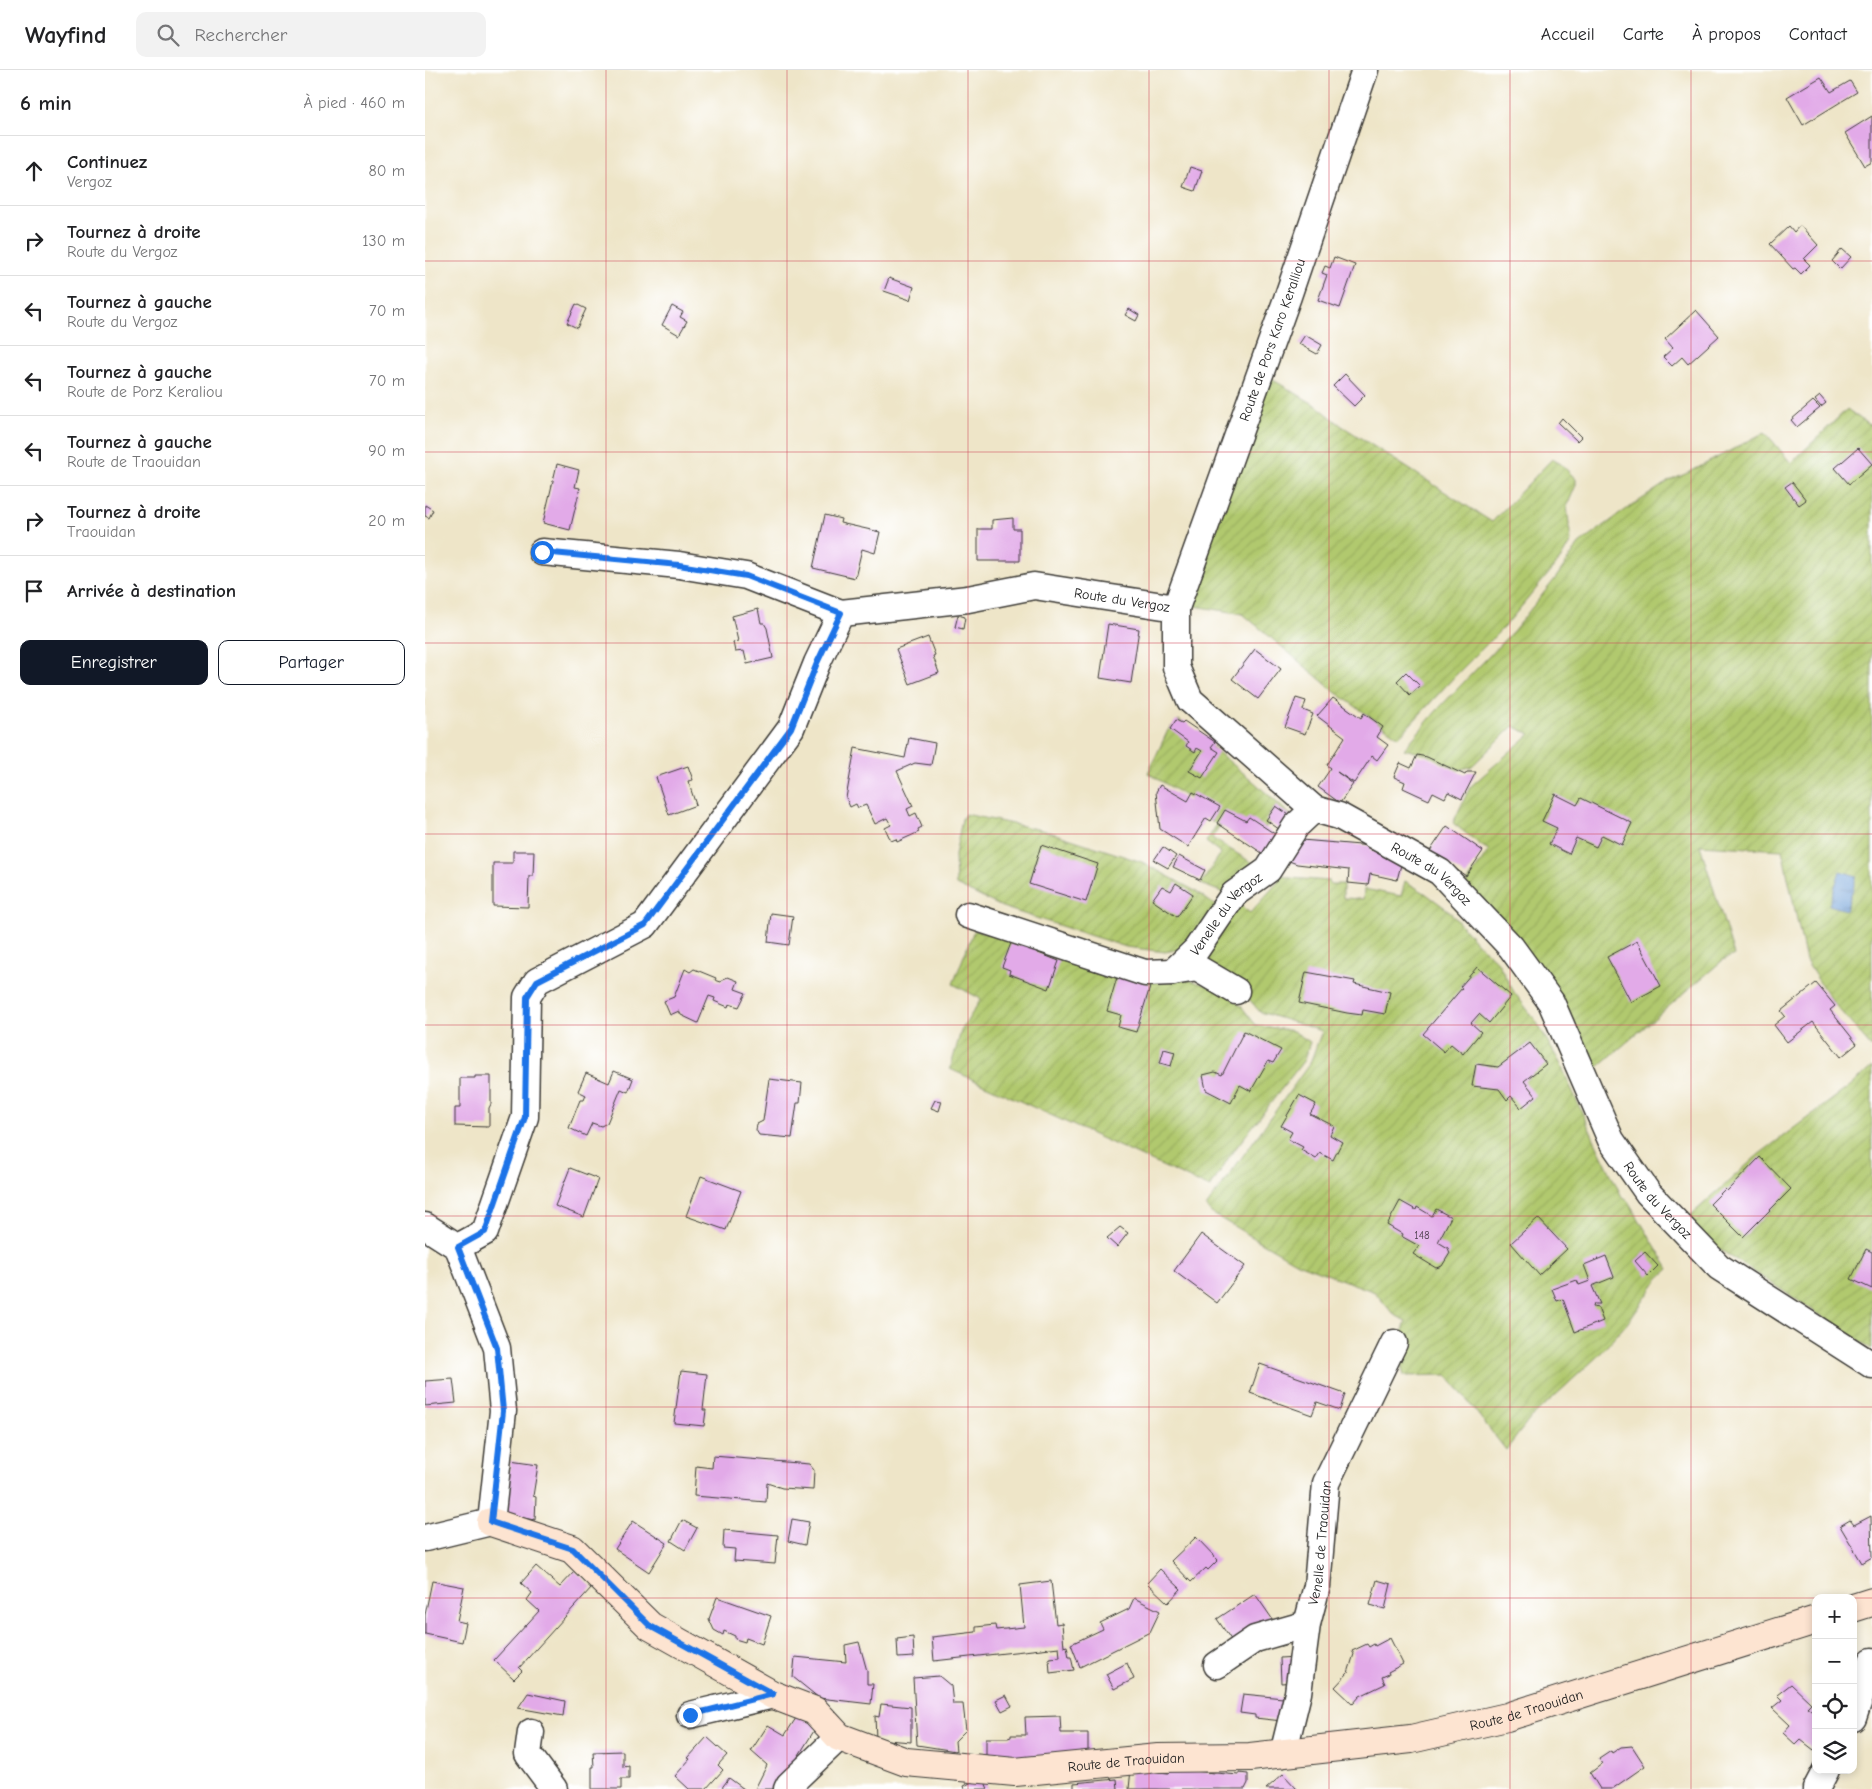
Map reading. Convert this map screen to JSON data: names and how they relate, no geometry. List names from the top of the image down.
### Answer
{
  "streets": {
    "street": [
      "Route de Pors Karo Keralliou",
      "Route du Vergoz",
      "Venelle du Vergoz",
      "Venelle de Traouidan",
      "Route de Traouidan"
    ]
  },
  "crossings": [
    ["Route de Pors Karo Keralliou", "Route du Vergoz"],
    ["Route du Vergoz", "Venelle du Vergoz"],
    ["Venelle de Traouidan", "Route de Traouidan"]
  ],
  "house_numbers": ["148"],
  "page": {
    "header": "Wayfind",
    "search": "Rechercher",
    "nav": [
      "Accueil",
      "Carte",
      "À propos",
      "Contact"
    ],
    "heading": ["6 min", "À pied · 460 m"],
    "list": [
      ["Continuez", "Vergoz", "80 m"],
      ["Tournez à droite", "Route du Vergoz", "130 m"],
      ["Tournez à gauche", "Route du Vergoz", "70 m"],
      ["Tournez à gauche", "Route de Porz Keraliou", "70 m"],
      ["Tournez à gauche", "Route de Traouidan", "90 m"],
      ["Tournez à droite", "Traouidan", "20 m"],
      "Arrivée à destination"
    ],
    "buttons": ["Enregistrer", "Partager"],
    "map_buttons": ["+", "−"]
  }
}
